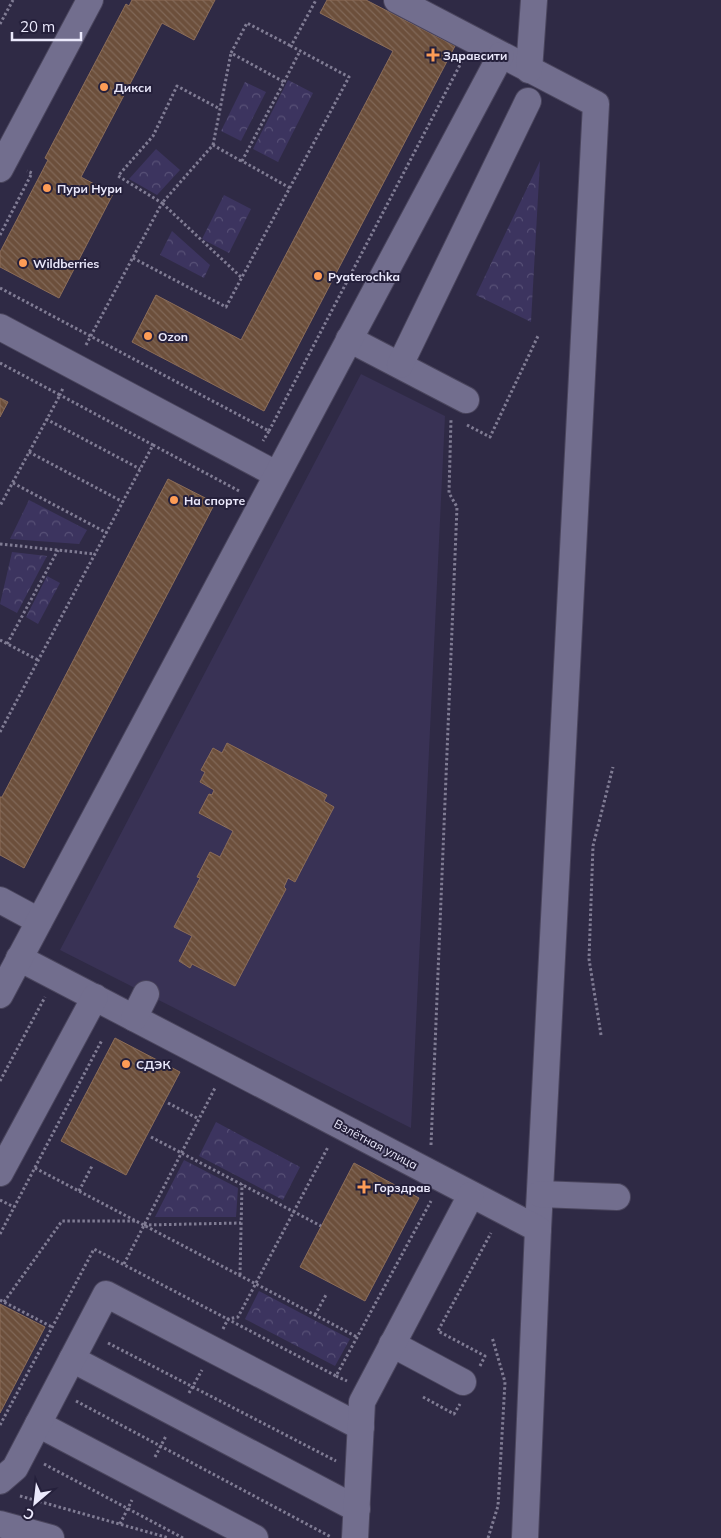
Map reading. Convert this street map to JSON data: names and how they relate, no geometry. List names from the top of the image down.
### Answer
{
  "streets": {
    "street": ["Взлётная улица"]
  },
  "places": {
    "health": ["Здравсити", "Горздрав"],
    "other": [
      "Дикси",
      "Пури Нури",
      "Wildberries",
      "Pyaterochka",
      "Ozon",
      "На спорте",
      "СДЭК"
    ]
  },
  "scale_bar": "20 m",
  "north": "bottom left"
}
